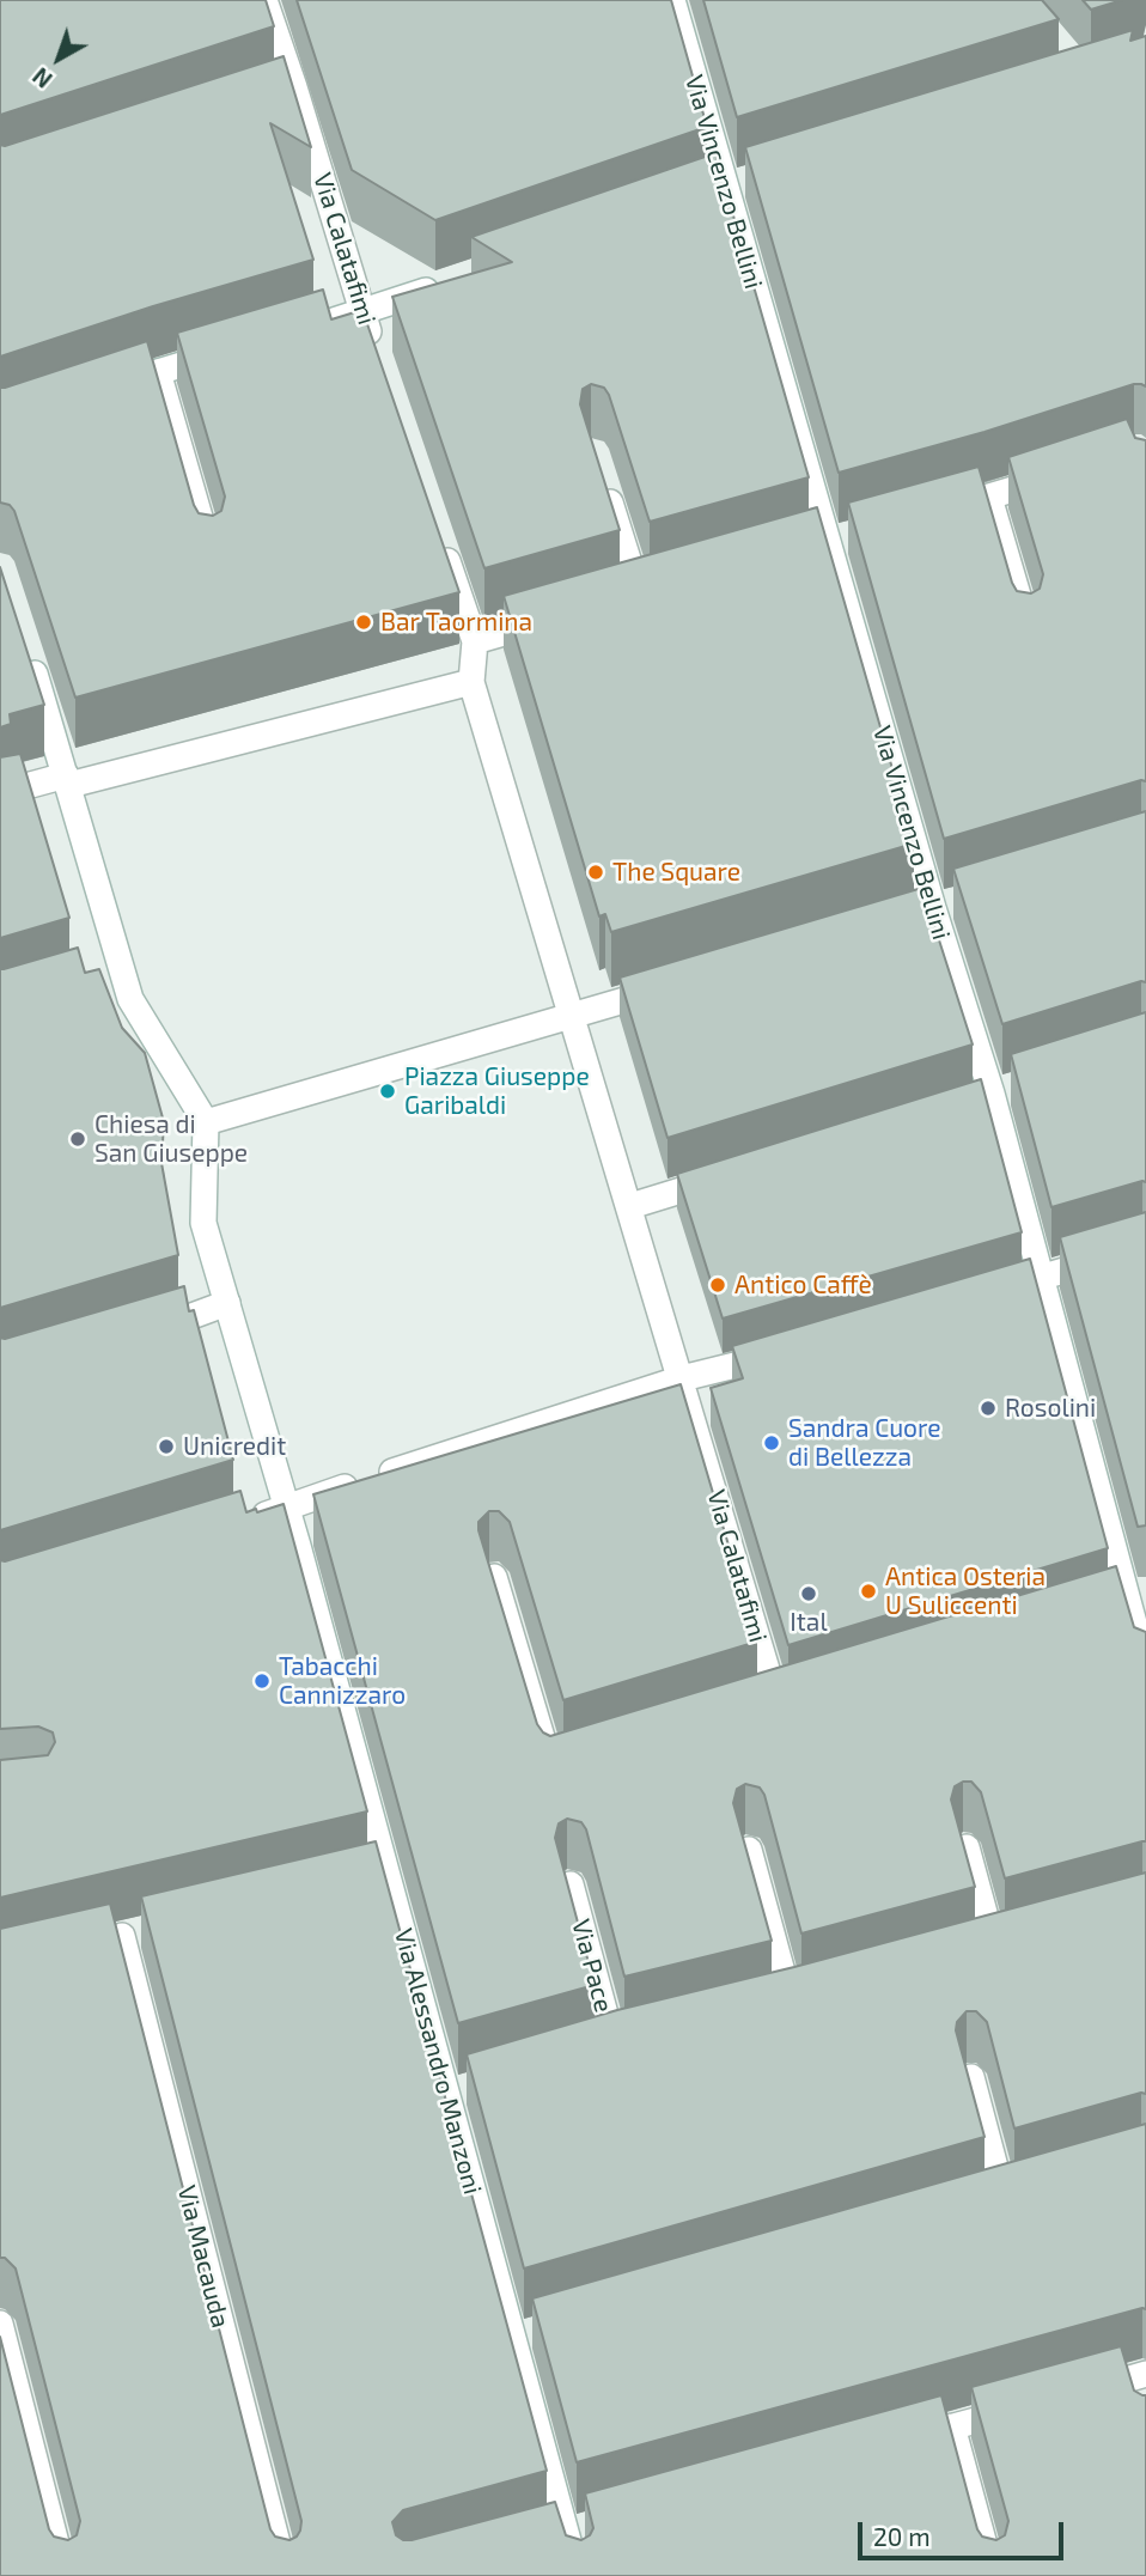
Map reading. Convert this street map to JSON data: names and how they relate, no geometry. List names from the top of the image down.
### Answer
{
  "streets": {
    "street": [
      "Via Vincenzo Bellini",
      "Via Calatafimi",
      "Via Pace",
      "Via Alessandro Manzoni",
      "Via Macauda"
    ]
  },
  "places": [
    "Bar Taormina",
    "The Square",
    "Piazza Giuseppe Garibaldi",
    "Chiesa di San Giuseppe",
    "Antico Caffè",
    "Rosolini",
    "Sandra Cuore di Bellezza",
    "Unicredit",
    "Antica Osteria U Suliccenti",
    "Ital",
    "Tabacchi Cannizzaro"
  ],
  "scale_bar": "20 m",
  "north": "bottom left"
}
